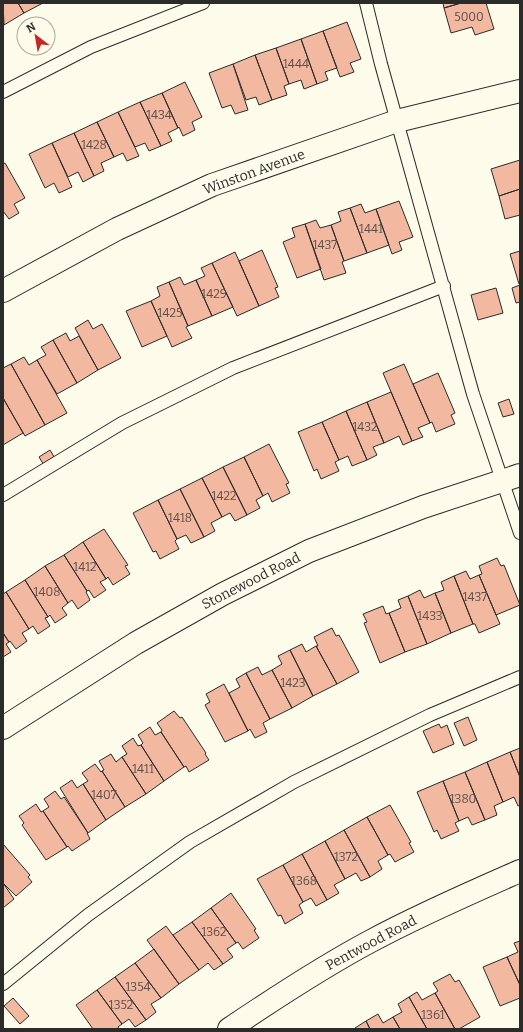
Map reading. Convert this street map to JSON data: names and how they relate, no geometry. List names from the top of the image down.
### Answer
{
  "streets": {
    "street": ["Winston Avenue", "Stonewood Road", "Pentwood Road"]
  },
  "house_numbers": [
    "5000",
    "1444",
    "1434",
    "1428",
    "1441",
    "1437",
    "1429",
    "1425",
    "1432",
    "1422",
    "1418",
    "1412",
    "1408",
    "1437",
    "1433",
    "1423",
    "1411",
    "1407",
    "1380",
    "1372",
    "1368",
    "1362",
    "1354",
    "1352",
    "1361"
  ],
  "north": "top left"
}
